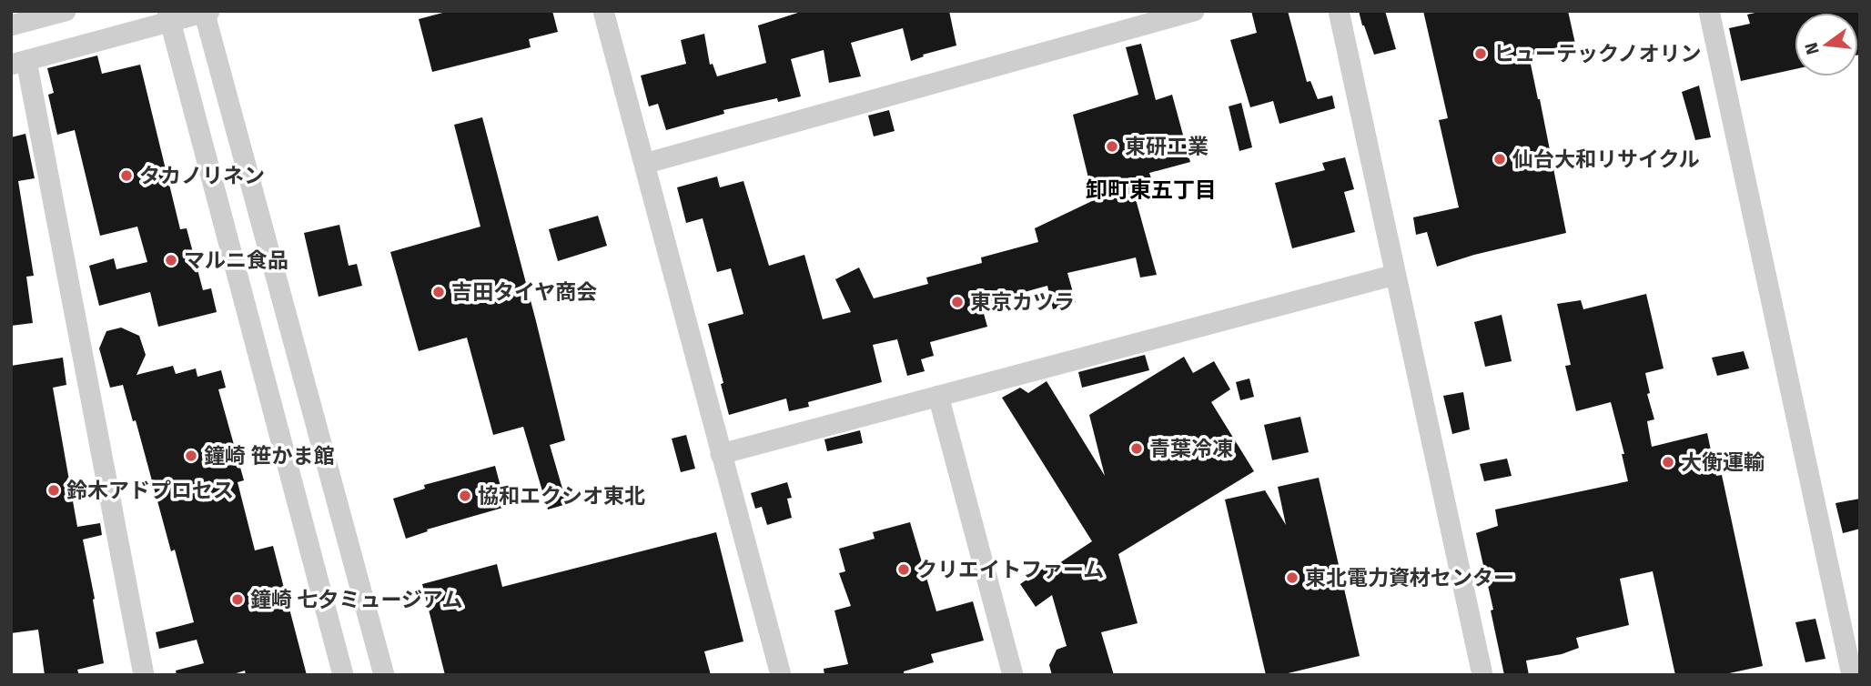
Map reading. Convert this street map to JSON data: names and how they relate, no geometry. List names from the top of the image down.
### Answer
{
  "districts": ["卸町東五丁目"],
  "places": [
    "ヒューテックノオリン",
    "東研工業",
    "仙台大和リサイクル",
    "タカノリネン",
    "マルニ食品",
    "吉田タイヤ商会",
    "東京カツラ",
    "青葉冷凍",
    "鐘崎 笹かま館",
    "大衡運輸",
    "鈴木アドプロセス",
    "協和エクシオ東北",
    "クリエイトファーム",
    "東北電力資材センター",
    "鐘崎 七夕ミュージアム"
  ],
  "north": "left"
}
